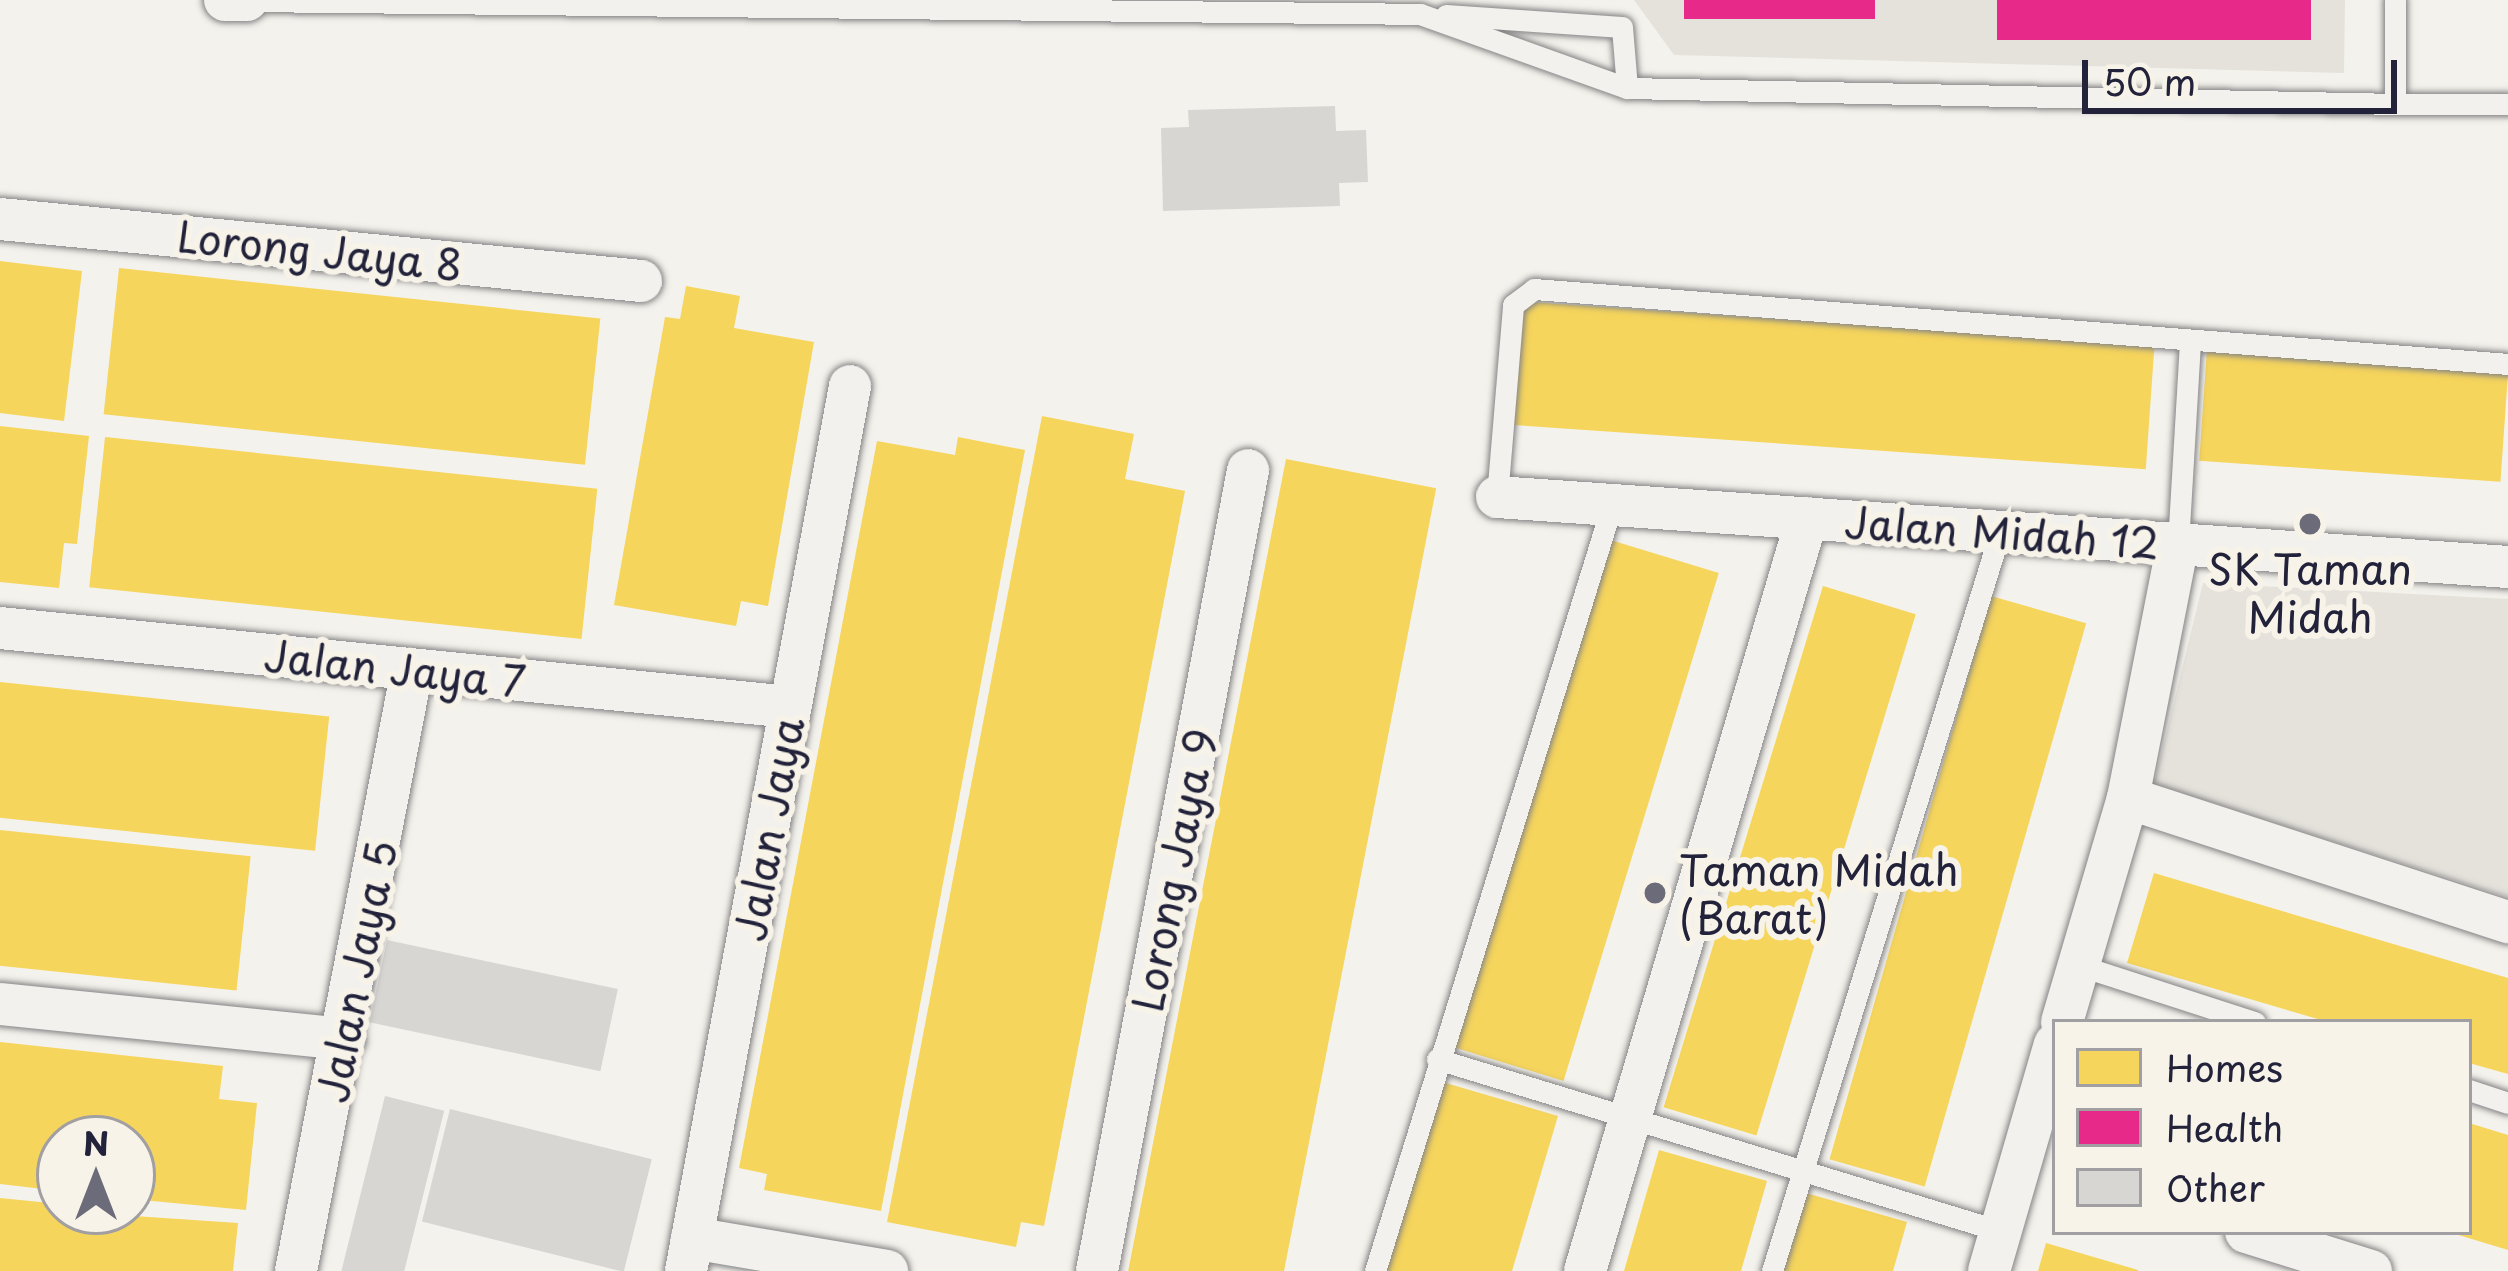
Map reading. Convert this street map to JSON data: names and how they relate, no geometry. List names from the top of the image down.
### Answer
{
  "streets": {
    "street": [
      "Lorong Jaya 8",
      "Jalan Midah 12",
      "Jalan Jaya 7",
      "Jalan Jaya",
      "Lorong Jaya 9",
      "Jalan Jaya 5"
    ]
  },
  "crossings": [
    ["Jalan Jaya 7", "Jalan Jaya"],
    ["Jalan Jaya 7", "Jalan Jaya 5"]
  ],
  "places": ["SK Taman Midah", "Taman Midah (Barat)"],
  "legend": ["Homes", "Health", "Other"],
  "scale_bar": "50 m",
  "north": "top"
}
